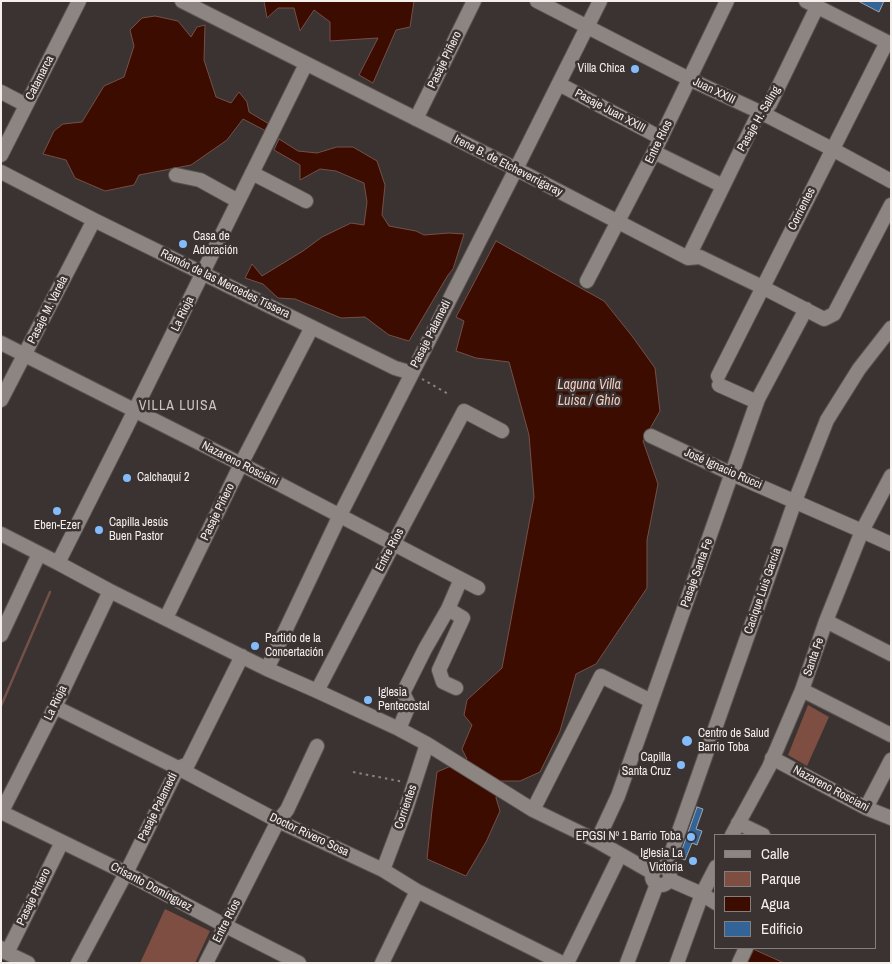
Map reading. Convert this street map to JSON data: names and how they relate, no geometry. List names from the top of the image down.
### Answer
{
  "streets": {
    "street": [
      "Pasaje Piñero",
      "Catamarca",
      "Juan XXIII",
      "Pasaje Juan XXIII",
      "Pasaje H. Saling",
      "Entre Ríos",
      "Irene B. de Etcheverrigaray",
      "Corrientes",
      "Ramón de las Mercedes Tissera",
      "Pasaje M. Varela",
      "La Rioja",
      "Pasaje Palamedi",
      "Nazareno Rosciani",
      "José Ignacio Rucci",
      "Pasaje Santa Fe",
      "Cacique Luis García",
      "Santa Fe",
      "Doctor Rivero Sosa",
      "Crisanto Domínguez"
    ]
  },
  "crossings": [
    ["Pasaje Piñero", "Irene B. de Etcheverrigaray"],
    ["Pasaje Piñero", "Ramón de las Mercedes Tissera"],
    ["Pasaje Piñero", "Nazareno Rosciani"],
    ["Pasaje Piñero", "Crisanto Domínguez"],
    ["Juan XXIII", "Pasaje H. Saling"],
    ["Juan XXIII", "Entre Ríos"],
    ["Juan XXIII", "Corrientes"],
    ["Juan XXIII", "Pasaje Palamedi"],
    ["Pasaje Juan XXIII", "Entre Ríos"],
    ["Pasaje Juan XXIII", "Pasaje Palamedi"],
    ["Pasaje H. Saling", "Irene B. de Etcheverrigaray"],
    ["Entre Ríos", "Irene B. de Etcheverrigaray"],
    ["Entre Ríos", "Nazareno Rosciani"],
    ["Entre Ríos", "Doctor Rivero Sosa"],
    ["Entre Ríos", "Crisanto Domínguez"],
    ["Irene B. de Etcheverrigaray", "Corrientes"],
    ["Irene B. de Etcheverrigaray", "La Rioja"],
    ["Irene B. de Etcheverrigaray", "Pasaje Palamedi"],
    ["Irene B. de Etcheverrigaray", "Pasaje Santa Fe"],
    ["Corrientes", "Pasaje Santa Fe"],
    ["Corrientes", "Doctor Rivero Sosa"],
    ["Ramón de las Mercedes Tissera", "Pasaje M. Varela"],
    ["Ramón de las Mercedes Tissera", "La Rioja"],
    ["Ramón de las Mercedes Tissera", "Pasaje Palamedi"],
    ["Pasaje M. Varela", "Nazareno Rosciani"],
    ["La Rioja", "Nazareno Rosciani"],
    ["La Rioja", "Doctor Rivero Sosa"],
    ["La Rioja", "Crisanto Domínguez"],
    ["Pasaje Palamedi", "Nazareno Rosciani"],
    ["Pasaje Palamedi", "Doctor Rivero Sosa"],
    ["Pasaje Palamedi", "Crisanto Domínguez"],
    ["Nazareno Rosciani", "Santa Fe"],
    ["José Ignacio Rucci", "Pasaje Santa Fe"],
    ["José Ignacio Rucci", "Cacique Luis García"]
  ],
  "districts": ["VILLA LUISA"],
  "water": ["Laguna Villa Luisa / Ghio"],
  "places": [
    "Villa Chica",
    "Casa de Adoración",
    "Calchaquí 2",
    "Eben-Ezer",
    "Capilla Jesús Buen Pastor",
    "Partido de la Concertación",
    "Iglesia Pentecostal",
    "Centro de Salud Barrio Toba",
    "Capilla Santa Cruz",
    "EPGSI Nº 1 Barrio Toba",
    "Iglesia La Victoria"
  ],
  "legend": [
    "Calle",
    "Parque",
    "Agua",
    "Edificio"
  ]
}
